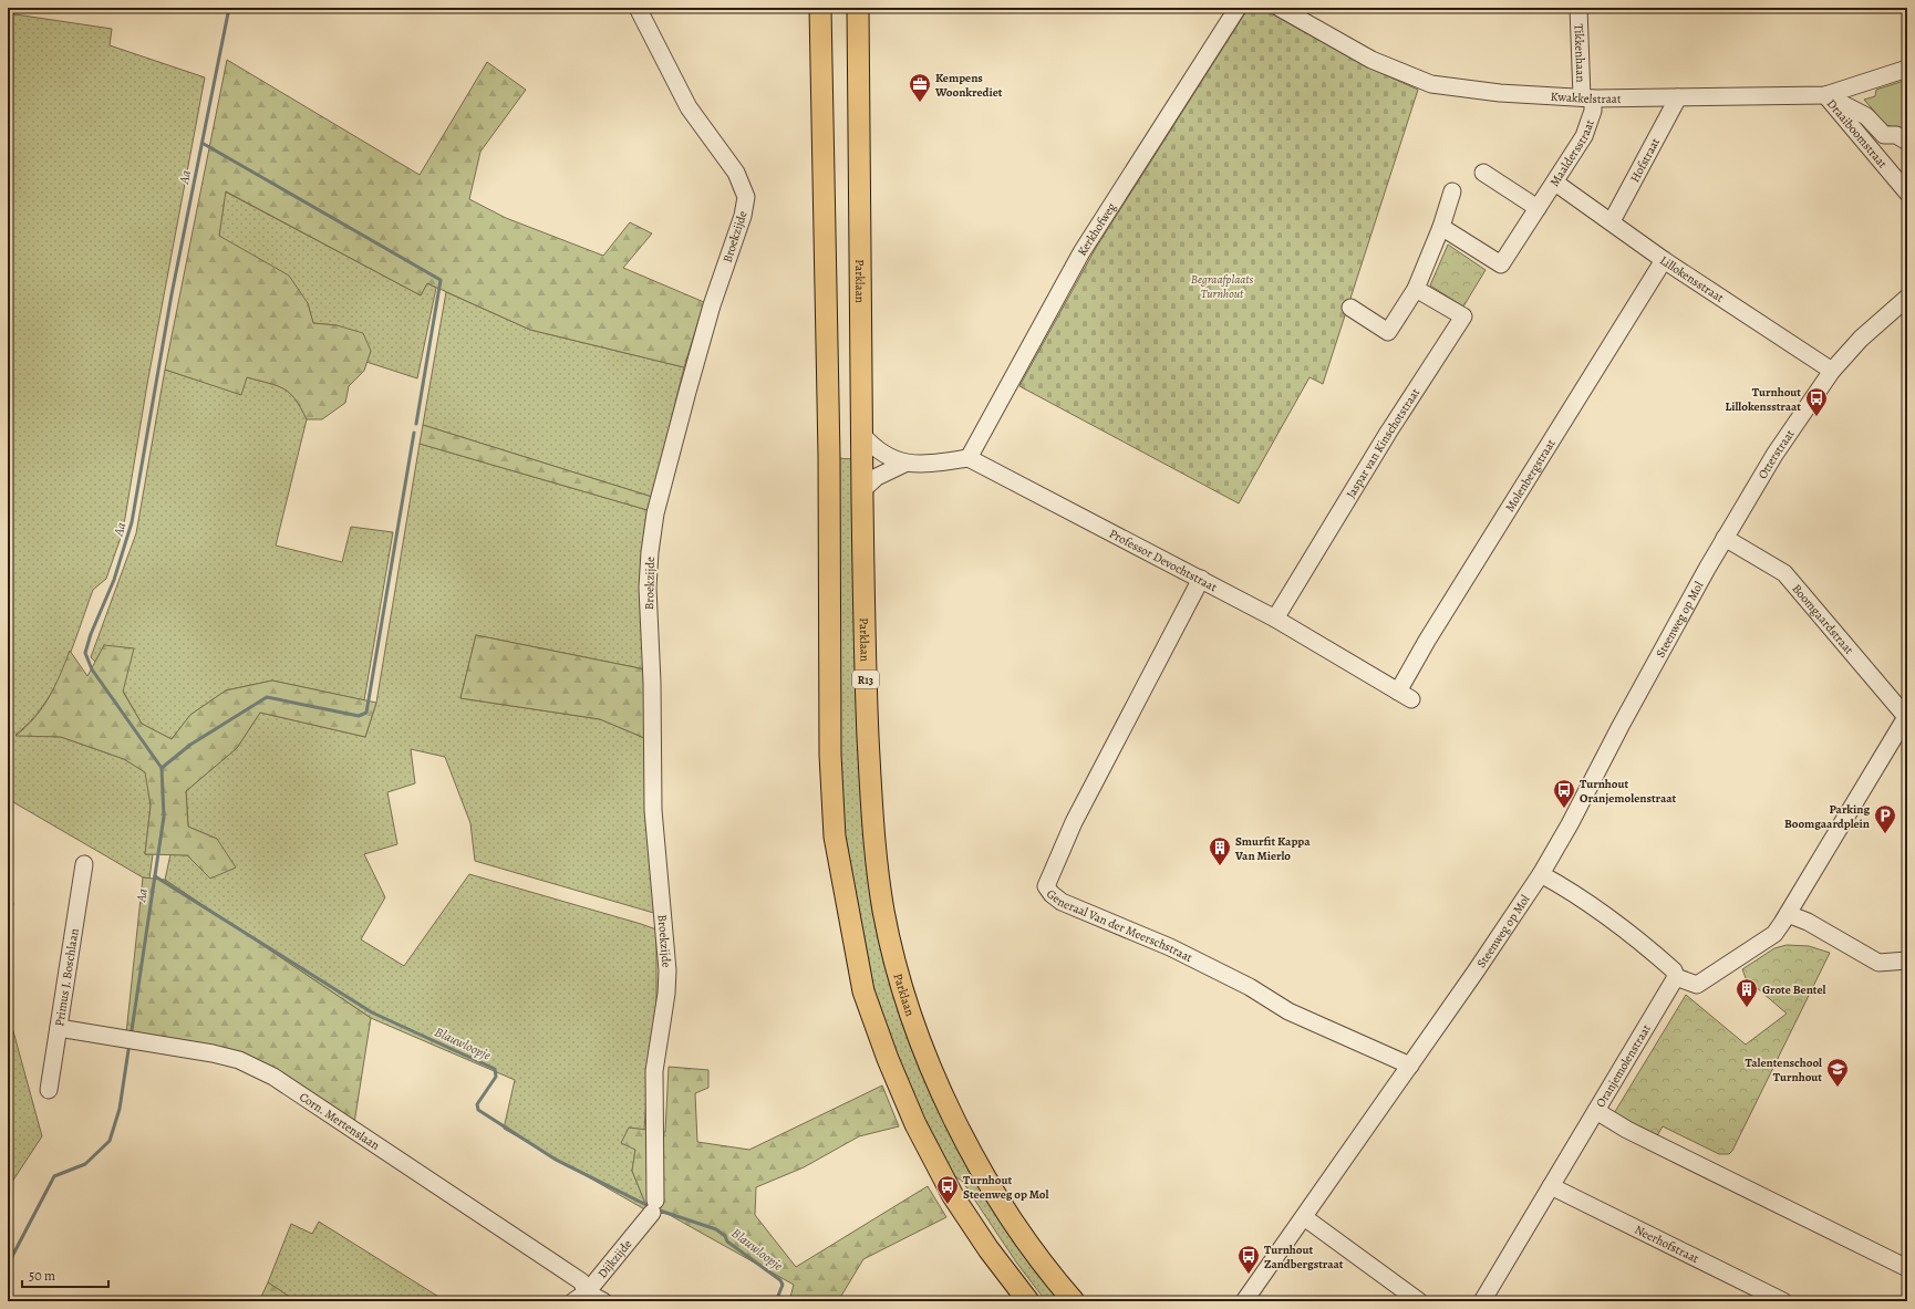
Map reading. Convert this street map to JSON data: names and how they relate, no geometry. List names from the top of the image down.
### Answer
{
  "streets": {
    "main road": ["Parklaan", "R13"],
    "street": [
      "Tikkenhaan",
      "Kwakkelstraat",
      "Draaiboomstraat",
      "Maaldersstraat",
      "Hofstraat",
      "Kerkhofweg",
      "Broekzijde",
      "Lillokensstraat",
      "Jaspar van Kinschotstraat",
      "Otterstraat",
      "Molenbergstraat",
      "Professor Devochtstraat",
      "Steenweg op Mol",
      "Boomgaardstraat",
      "Generaal Van der Meerschstraat",
      "Primus J. Boschlaan",
      "Oranjemolenstraat",
      "Corn. Mertenslaan",
      "Neerhofstraat",
      "Dijkzijde"
    ]
  },
  "crossings": [
    ["Tikkenhaan", "Kwakkelstraat"],
    ["Tikkenhaan", "Maaldersstraat"],
    ["Kwakkelstraat", "Draaiboomstraat"],
    ["Kwakkelstraat", "Maaldersstraat"],
    ["Kwakkelstraat", "Hofstraat"],
    ["Maaldersstraat", "Lillokensstraat"],
    ["Hofstraat", "Lillokensstraat"],
    ["Kerkhofweg", "Professor Devochtstraat"],
    ["Broekzijde", "Dijkzijde"],
    ["Lillokensstraat", "Otterstraat"],
    ["Lillokensstraat", "Molenbergstraat"],
    ["Jaspar van Kinschotstraat", "Professor Devochtstraat"],
    ["Otterstraat", "Steenweg op Mol"],
    ["Otterstraat", "Boomgaardstraat"],
    ["Molenbergstraat", "Professor Devochtstraat"],
    ["Professor Devochtstraat", "Generaal Van der Meerschstraat"],
    ["Steenweg op Mol", "Boomgaardstraat"],
    ["Steenweg op Mol", "Generaal Van der Meerschstraat"],
    ["Boomgaardstraat", "Oranjemolenstraat"],
    ["Primus J. Boschlaan", "Corn. Mertenslaan"],
    ["Oranjemolenstraat", "Neerhofstraat"],
    ["Corn. Mertenslaan", "Dijkzijde"]
  ],
  "water": ["Aa", "Blauwloopje"],
  "parks": ["Begraafplaats Turnhout"],
  "places": {
    "office": ["Kempens Woonkrediet"],
    "bus stop": [
      "Turnhout Lillokensstraat",
      "Turnhout Oranjemolenstraat",
      "Turnhout Steenweg op Mol",
      "Turnhout Zandbergstraat"
    ],
    "parking": ["Parking Boomgaardplein"],
    "building": ["Smurfit Kappa Van Mierlo", "Grote Bentel"],
    "school or university": ["Talentenschool Turnhout"]
  },
  "scale_bar": "50 m"
}
